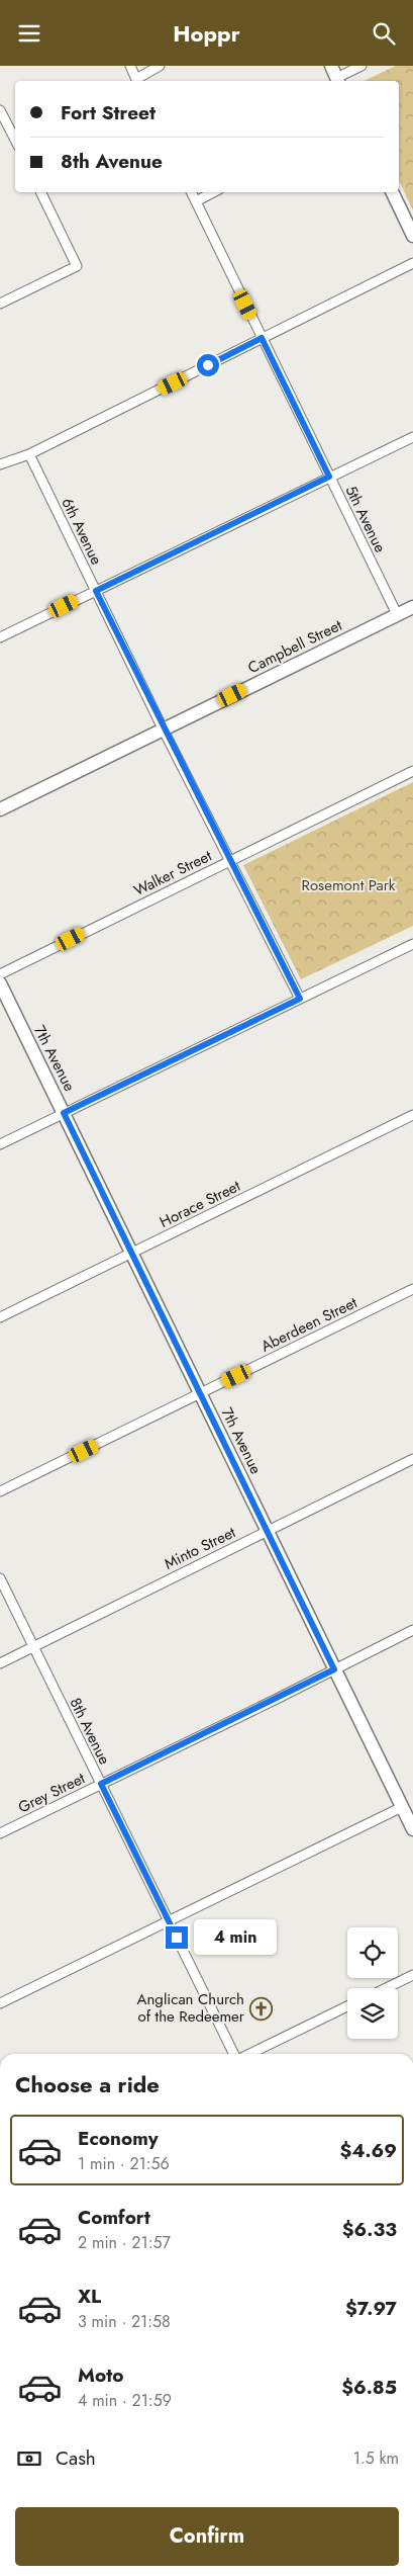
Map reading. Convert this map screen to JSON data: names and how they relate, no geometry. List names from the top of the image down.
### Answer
{
  "streets": {
    "street": [
      "5th Avenue",
      "6th Avenue",
      "Campbell Street",
      "Walker Street",
      "7th Avenue",
      "Horace Street",
      "Aberdeen Street",
      "Minto Street",
      "8th Avenue",
      "Grey Street"
    ]
  },
  "crossings": [
    ["5th Avenue", "Campbell Street"],
    ["6th Avenue", "Campbell Street"],
    ["6th Avenue", "Walker Street"],
    ["7th Avenue", "Horace Street"],
    ["7th Avenue", "Aberdeen Street"],
    ["7th Avenue", "Minto Street"],
    ["7th Avenue", "Grey Street"],
    ["Minto Street", "8th Avenue"],
    ["8th Avenue", "Grey Street"]
  ],
  "parks": ["Rosemont Park"],
  "places": {
    "church": ["Anglican Church of the Redeemer"]
  },
  "page": {
    "header": "Hoppr",
    "banner": ["Fort Street", "8th Avenue"],
    "bubble": "4 min",
    "heading": "Choose a ride",
    "list": [
      {
        "name": "Economy",
        "note": "1 min · 21:56",
        "value": "$4.69"
      },
      {
        "name": "Comfort",
        "note": "2 min · 21:57",
        "value": "$6.33"
      },
      {
        "name": "XL",
        "note": "3 min · 21:58",
        "value": "$7.97"
      },
      {
        "name": "Moto",
        "note": "4 min · 21:59",
        "value": "$6.85"
      }
    ],
    "pay": ["Cash", "1.5 km"],
    "buttons": "Confirm"
  }
}
